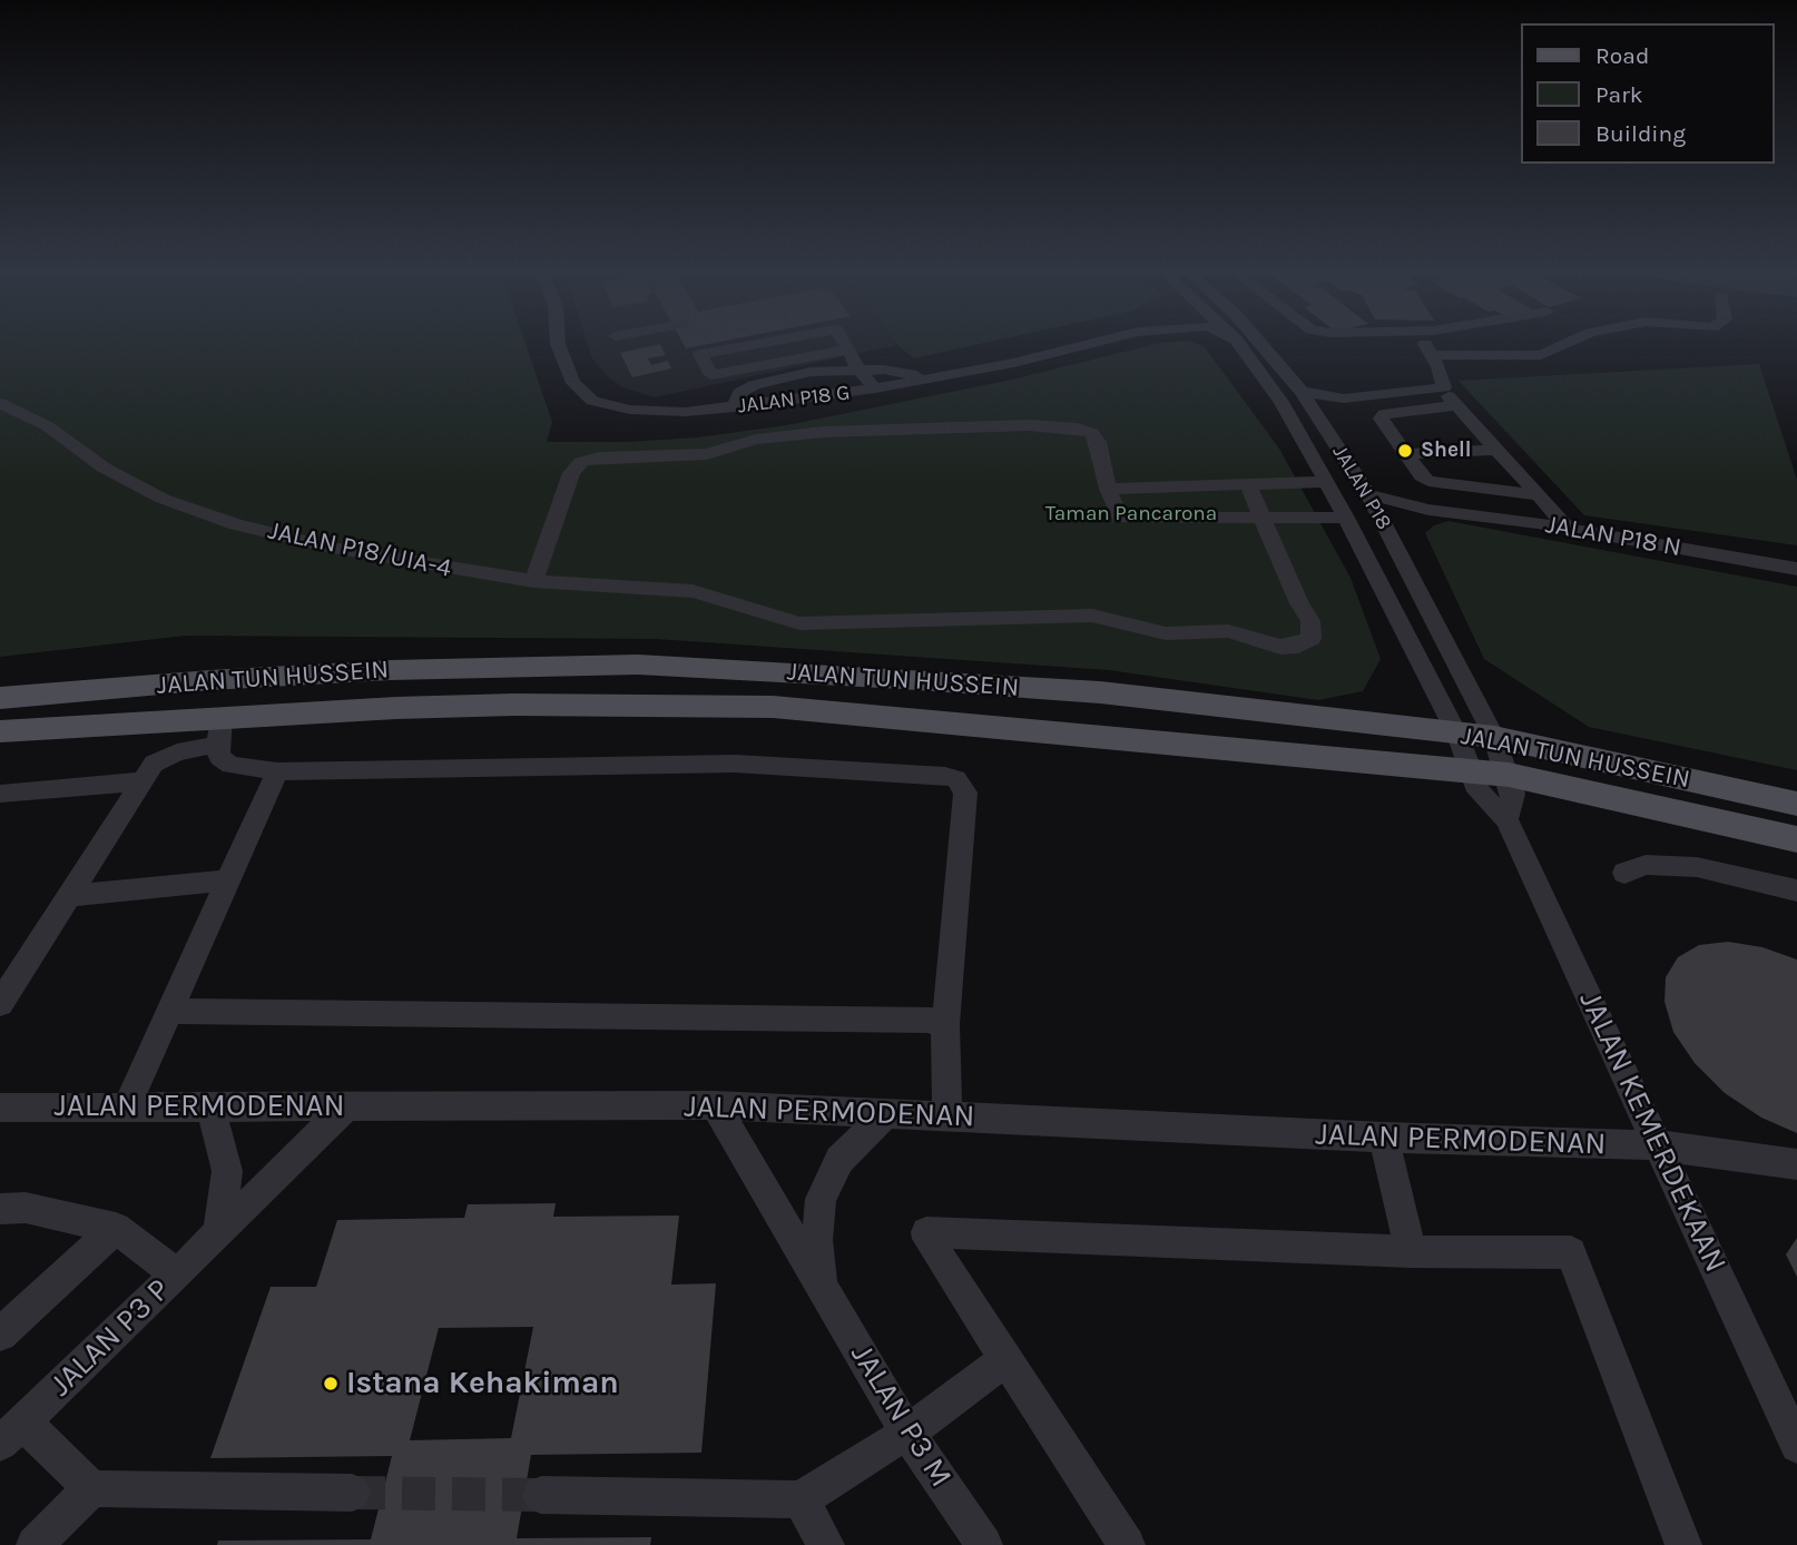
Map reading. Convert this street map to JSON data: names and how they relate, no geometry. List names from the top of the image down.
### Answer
{
  "streets": {
    "main road": ["JALAN TUN HUSSEIN"],
    "street": [
      "JALAN P18 G",
      "JALAN P18",
      "JALAN P18 N",
      "JALAN P18/UIA-4",
      "JALAN PERMODENAN",
      "JALAN KEMERDEKAAN",
      "JALAN P3 P",
      "JALAN P3 M"
    ]
  },
  "crossings": [
    ["JALAN P18", "JALAN P18 N"],
    ["JALAN P18", "JALAN TUN HUSSEIN"],
    ["JALAN P18", "JALAN KEMERDEKAAN"],
    ["JALAN TUN HUSSEIN", "JALAN KEMERDEKAAN"],
    ["JALAN PERMODENAN", "JALAN KEMERDEKAAN"],
    ["JALAN PERMODENAN", "JALAN P3 P"],
    ["JALAN PERMODENAN", "JALAN P3 M"]
  ],
  "parks": ["Taman Pancarona"],
  "places": ["Shell", "Istana Kehakiman"],
  "legend": ["Road", "Park", "Building"]
}
